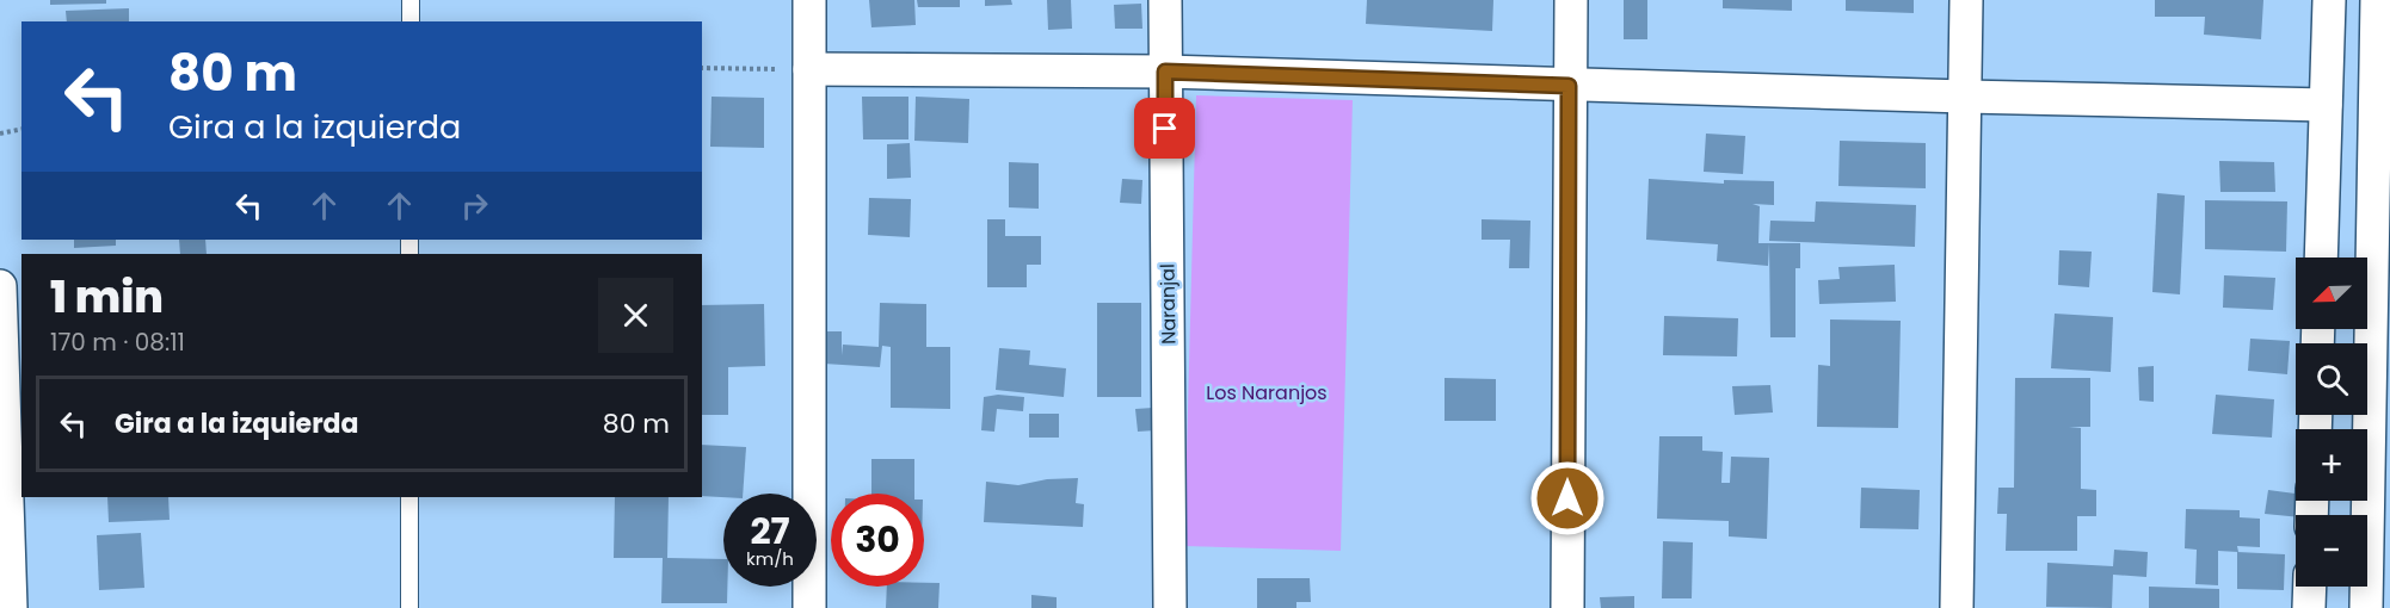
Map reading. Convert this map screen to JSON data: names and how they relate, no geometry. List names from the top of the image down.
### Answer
{
  "streets": {
    "street": ["Naranjal"]
  },
  "parks": ["Los Naranjos"],
  "north": "bottom left",
  "page": {
    "turn": ["80 m", "Gira a la izquierda"],
    "heading": ["1 min", "170 m · 08:11"],
    "map_buttons": ["+", "−"],
    "list": [
      {
        "name": "Gira a la izquierda",
        "value": "80 m"
      }
    ],
    "speed": "27 km/h",
    "limit": "30"
  }
}
